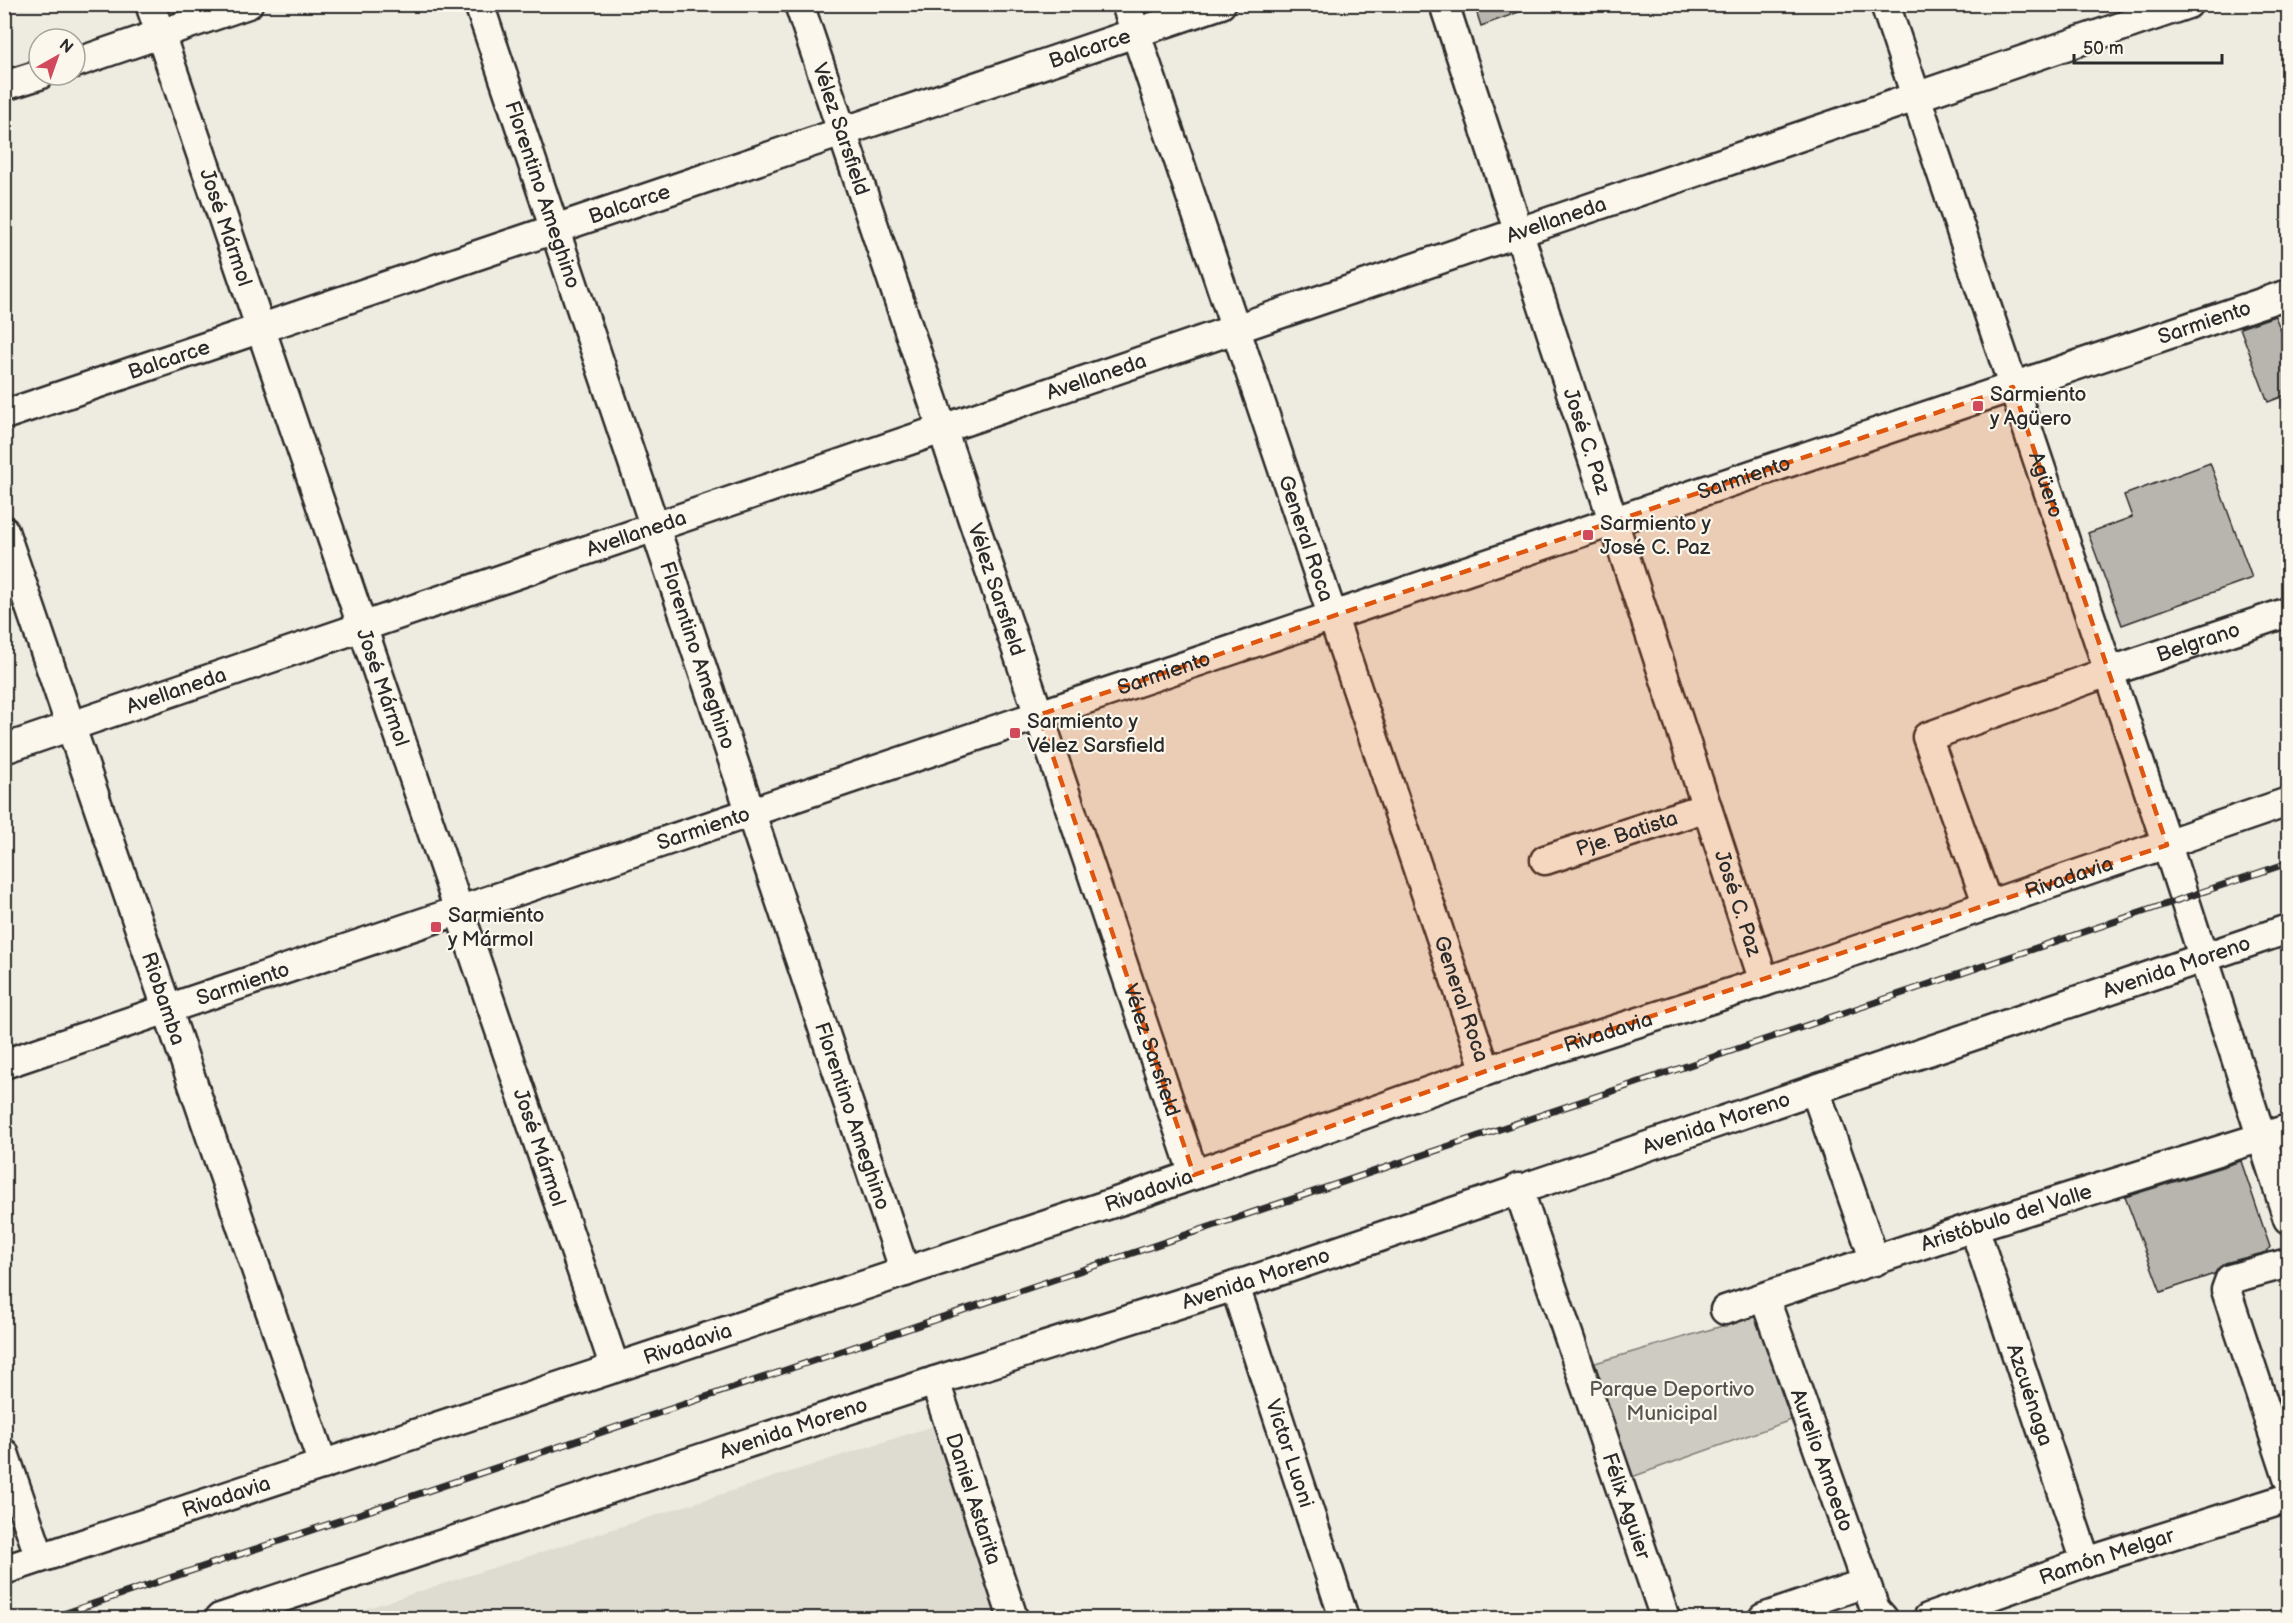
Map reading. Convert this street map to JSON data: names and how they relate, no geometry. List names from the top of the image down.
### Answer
{
  "streets": {
    "street": [
      "Balcarce",
      "Vélez Sarsfield",
      "Florentino Ameghino",
      "Avellaneda",
      "José Mármol",
      "Sarmiento",
      "José C. Paz",
      "Agüero",
      "General Roca",
      "Belgrano",
      "Pje. Batista",
      "Rivadavia",
      "Avenida Moreno",
      "Riobamba",
      "Aristóbulo del Valle",
      "Azcuénaga",
      "Victor Luoni",
      "Aurelio Amoedo",
      "Daniel Astarita",
      "Félix Aguier",
      "Ramón Melgar"
    ]
  },
  "crossings": [
    ["Balcarce", "Vélez Sarsfield"],
    ["Balcarce", "Florentino Ameghino"],
    ["Balcarce", "José Mármol"],
    ["Balcarce", "General Roca"],
    ["Vélez Sarsfield", "Avellaneda"],
    ["Vélez Sarsfield", "Sarmiento"],
    ["Vélez Sarsfield", "Rivadavia"],
    ["Florentino Ameghino", "Avellaneda"],
    ["Florentino Ameghino", "Sarmiento"],
    ["Florentino Ameghino", "Rivadavia"],
    ["Avellaneda", "José Mármol"],
    ["Avellaneda", "José C. Paz"],
    ["Avellaneda", "Agüero"],
    ["Avellaneda", "General Roca"],
    ["Avellaneda", "Riobamba"],
    ["José Mármol", "Sarmiento"],
    ["José Mármol", "Rivadavia"],
    ["Sarmiento", "José C. Paz"],
    ["Sarmiento", "Agüero"],
    ["Sarmiento", "General Roca"],
    ["Sarmiento", "Riobamba"],
    ["José C. Paz", "Pje. Batista"],
    ["José C. Paz", "Rivadavia"],
    ["Agüero", "Belgrano"],
    ["Agüero", "Rivadavia"],
    ["Agüero", "Avenida Moreno"],
    ["Agüero", "Aristóbulo del Valle"],
    ["General Roca", "Rivadavia"],
    ["Belgrano", "Rivadavia"],
    ["Rivadavia", "Riobamba"],
    ["Avenida Moreno", "Victor Luoni"],
    ["Avenida Moreno", "Daniel Astarita"],
    ["Avenida Moreno", "Félix Aguier"],
    ["Aristóbulo del Valle", "Azcuénaga"],
    ["Aristóbulo del Valle", "Aurelio Amoedo"],
    ["Azcuénaga", "Ramón Melgar"]
  ],
  "parks": ["Parque Deportivo Municipal"],
  "places": {
    "transit": [
      "Sarmiento y Agüero",
      "Sarmiento y José C. Paz",
      "Sarmiento y Vélez Sarsfield",
      "Sarmiento y Mármol"
    ]
  },
  "scale_bar": "50 m",
  "north": "top right"
}
